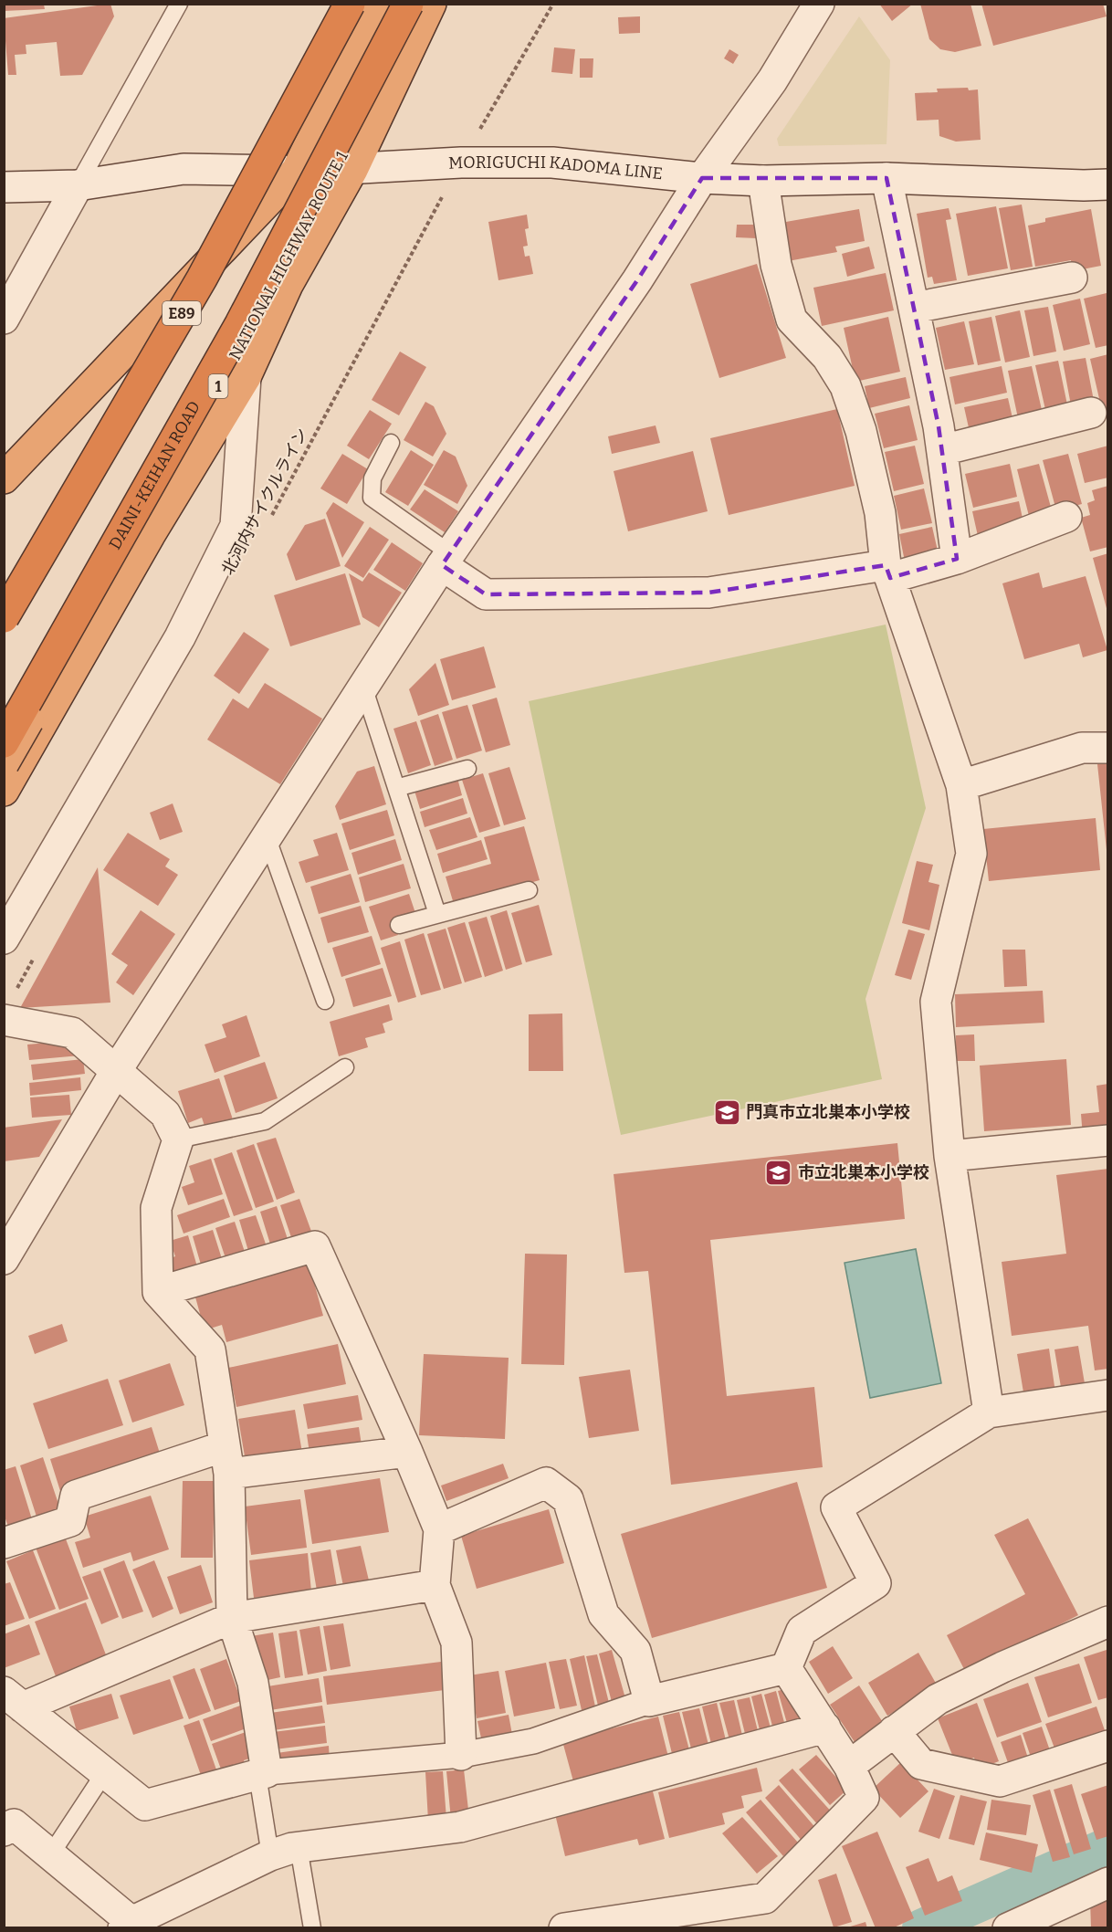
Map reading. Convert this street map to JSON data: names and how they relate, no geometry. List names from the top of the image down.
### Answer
{
  "streets": {
    "highway": [
      "NATIONAL HIGHWAY ROUTE 1",
      "E89",
      "1",
      "DAINI-KEIHAN ROAD"
    ],
    "street": ["MORIGUCHI KADOMA LINE"],
    "path": ["北河内サイクルライン"]
  },
  "crossings": [
    ["MORIGUCHI KADOMA LINE", "北河内サイクルライン"]
  ],
  "places": {
    "school or university": ["門真市立北巣本小学校", "市立北巣本小学校"]
  }
}
